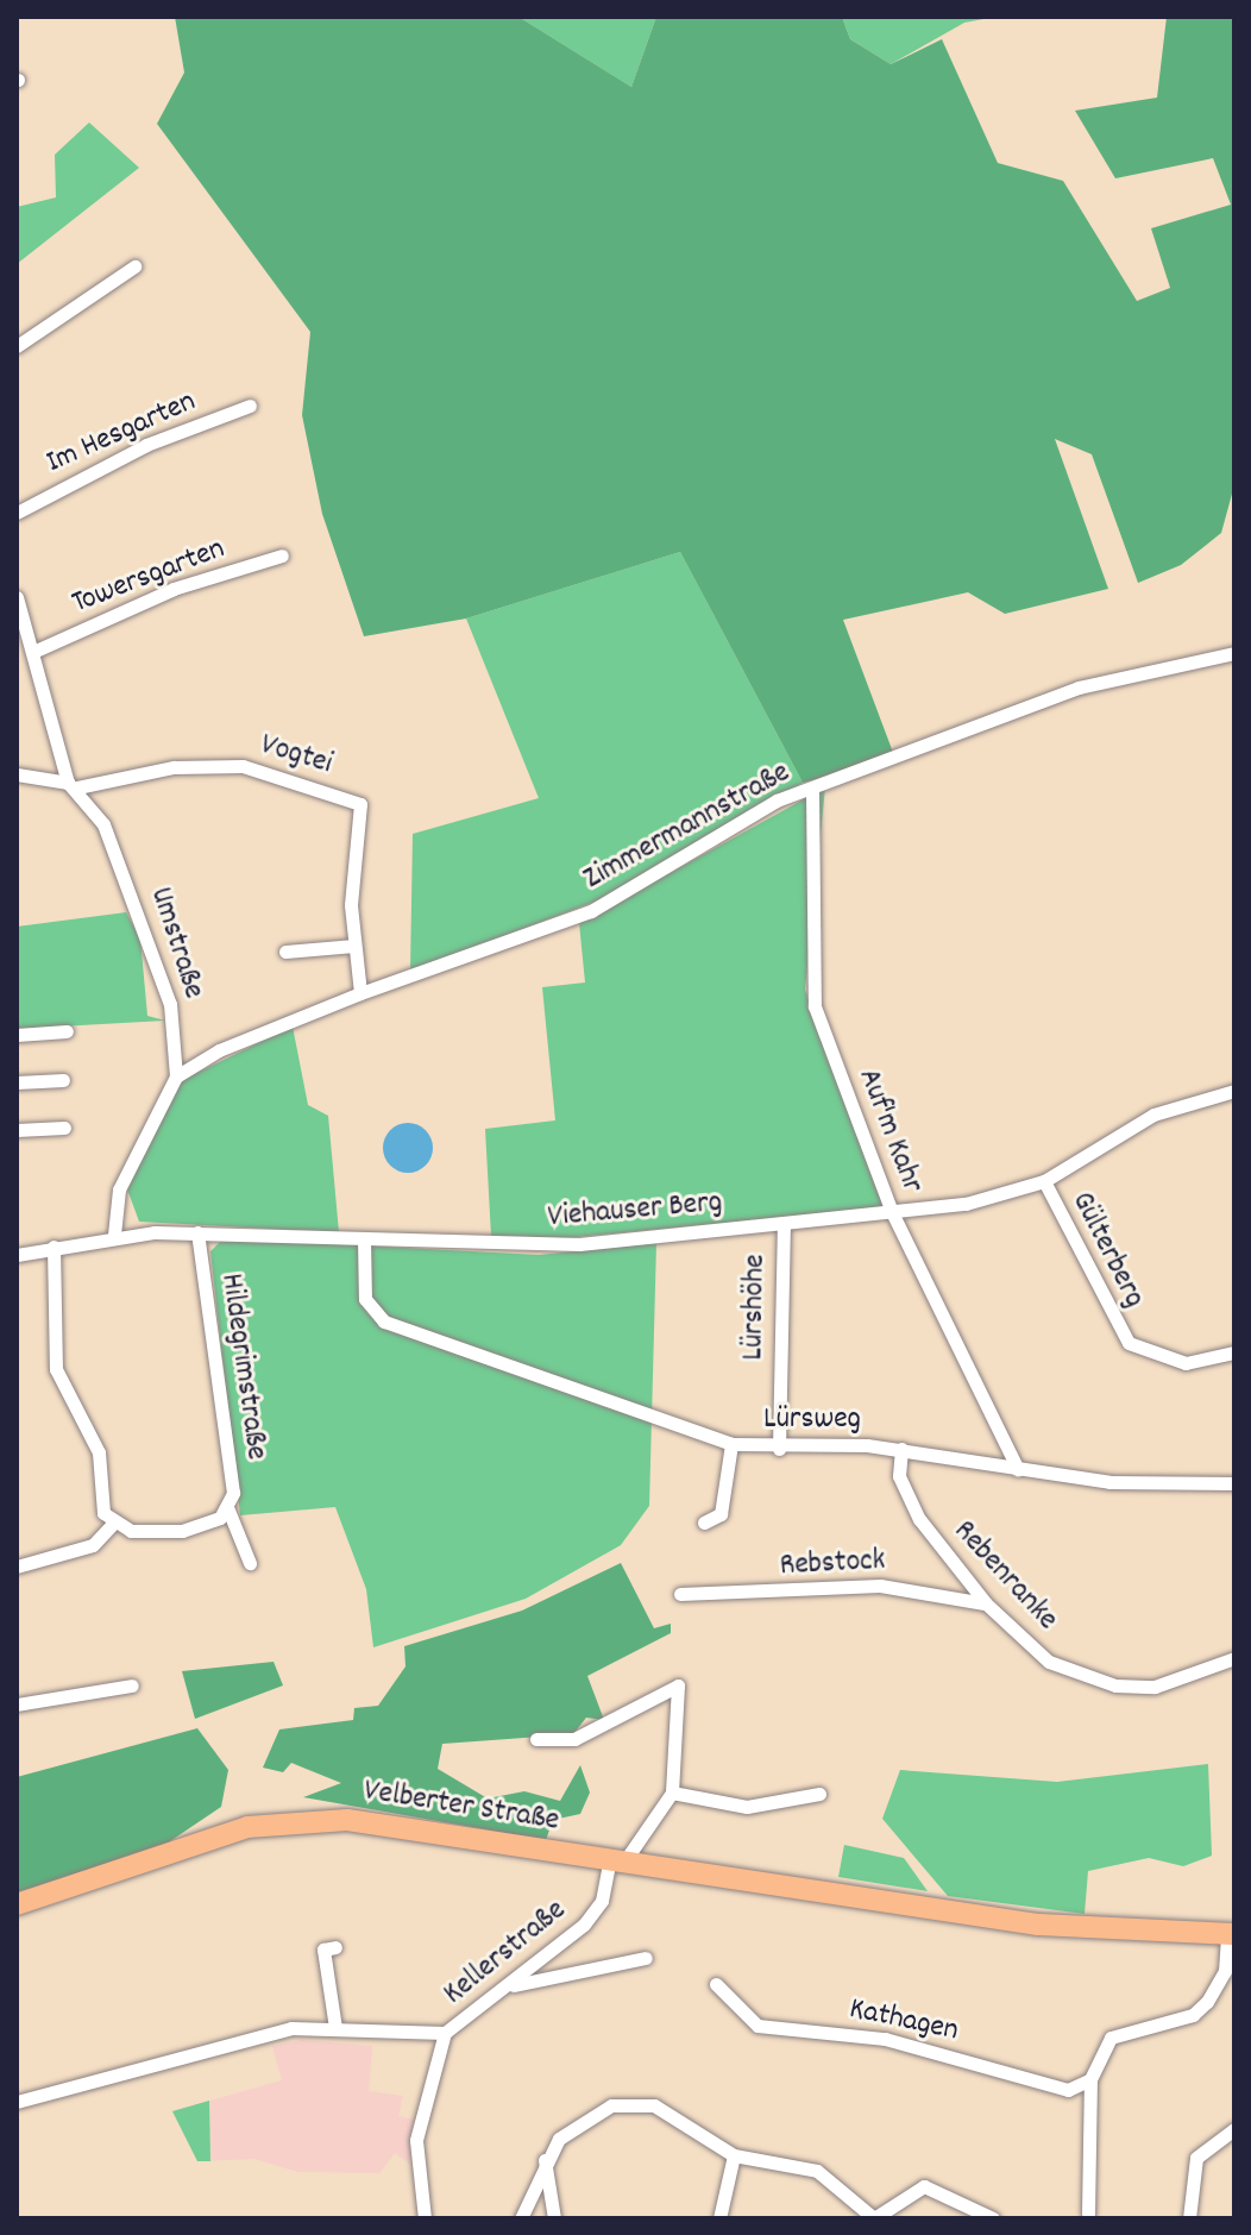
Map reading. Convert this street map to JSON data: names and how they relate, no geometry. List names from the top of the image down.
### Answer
{
  "streets": {
    "main road": ["Velberter Straße"],
    "street": [
      "Im Hesgarten",
      "Towersgarten",
      "Vogtei",
      "Zimmermannstraße",
      "Umstraße",
      "Auf'm Kahr",
      "Viehauser Berg",
      "Gülterberg",
      "Lürshöhe",
      "Hildegrimstraße",
      "Lürsweg",
      "Rebstock",
      "Rebenranke",
      "Kellerstraße",
      "Kathagen"
    ]
  },
  "crossings": [
    ["Towersgarten", "Umstraße"],
    ["Vogtei", "Zimmermannstraße"],
    ["Vogtei", "Umstraße"],
    ["Zimmermannstraße", "Umstraße"],
    ["Zimmermannstraße", "Auf'm Kahr"],
    ["Auf'm Kahr", "Viehauser Berg"],
    ["Auf'm Kahr", "Lürsweg"],
    ["Viehauser Berg", "Gülterberg"],
    ["Viehauser Berg", "Lürshöhe"],
    ["Viehauser Berg", "Hildegrimstraße"],
    ["Viehauser Berg", "Lürsweg"],
    ["Lürshöhe", "Lürsweg"],
    ["Lürsweg", "Rebenranke"],
    ["Rebstock", "Rebenranke"],
    ["Velberter Straße", "Kellerstraße"]
  ]
}
